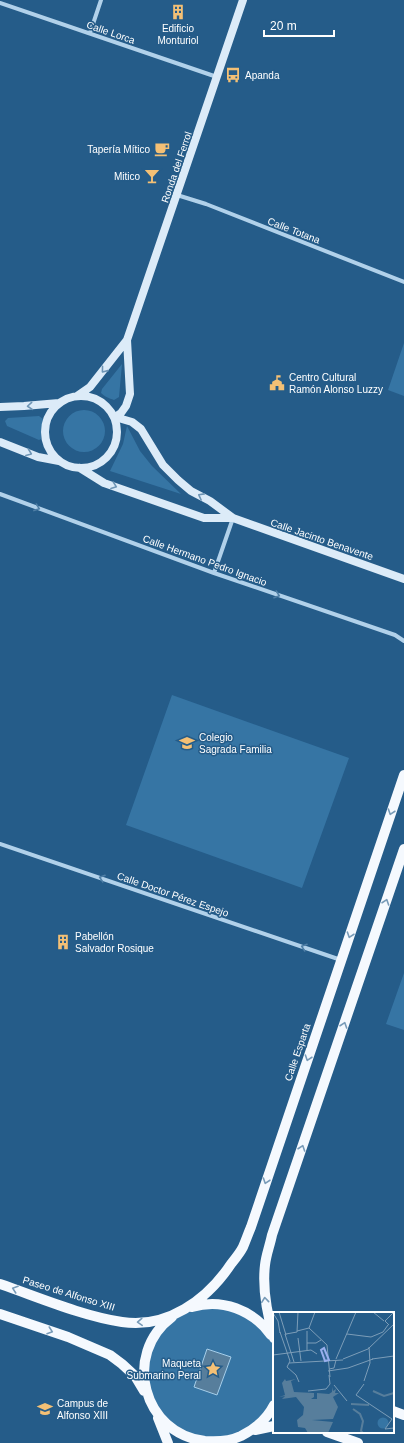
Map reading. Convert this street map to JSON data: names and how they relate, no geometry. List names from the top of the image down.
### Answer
{
  "streets": {
    "main road": [
      "Ronda del Ferrol",
      "Calle Jacinto Benavente",
      "Calle Esparta",
      "Paseo de Alfonso XIII"
    ],
    "street": [
      "Calle Lorca",
      "Calle Totana",
      "Calle Hermano Pedro Ignacio",
      "Calle Doctor Pérez Espejo"
    ]
  },
  "crossings": [
    ["Calle Lorca", "Ronda del Ferrol"],
    ["Ronda del Ferrol", "Calle Totana"],
    ["Ronda del Ferrol", "Calle Jacinto Benavente"],
    ["Calle Doctor Pérez Espejo", "Calle Esparta"],
    ["Calle Esparta", "Paseo de Alfonso XIII"]
  ],
  "one_way": ["Calle Hermano Pedro Ignacio", "Calle Doctor Pérez Espejo"],
  "places": {
    "building": ["Edificio Monturiol", "Pabellón Salvador Rosique"],
    "bus stop": ["Apanda"],
    "cafe": ["Tapería Mítico"],
    "bar": ["Mitico"],
    "public building": ["Centro Cultural Ramón Alonso Luzzy"],
    "school or university": ["Colegio Sagrada Familia", "Campus de Alfonso XIII"],
    "place": ["Maqueta Submarino Peral"]
  },
  "scale_bar": "20 m"
}
